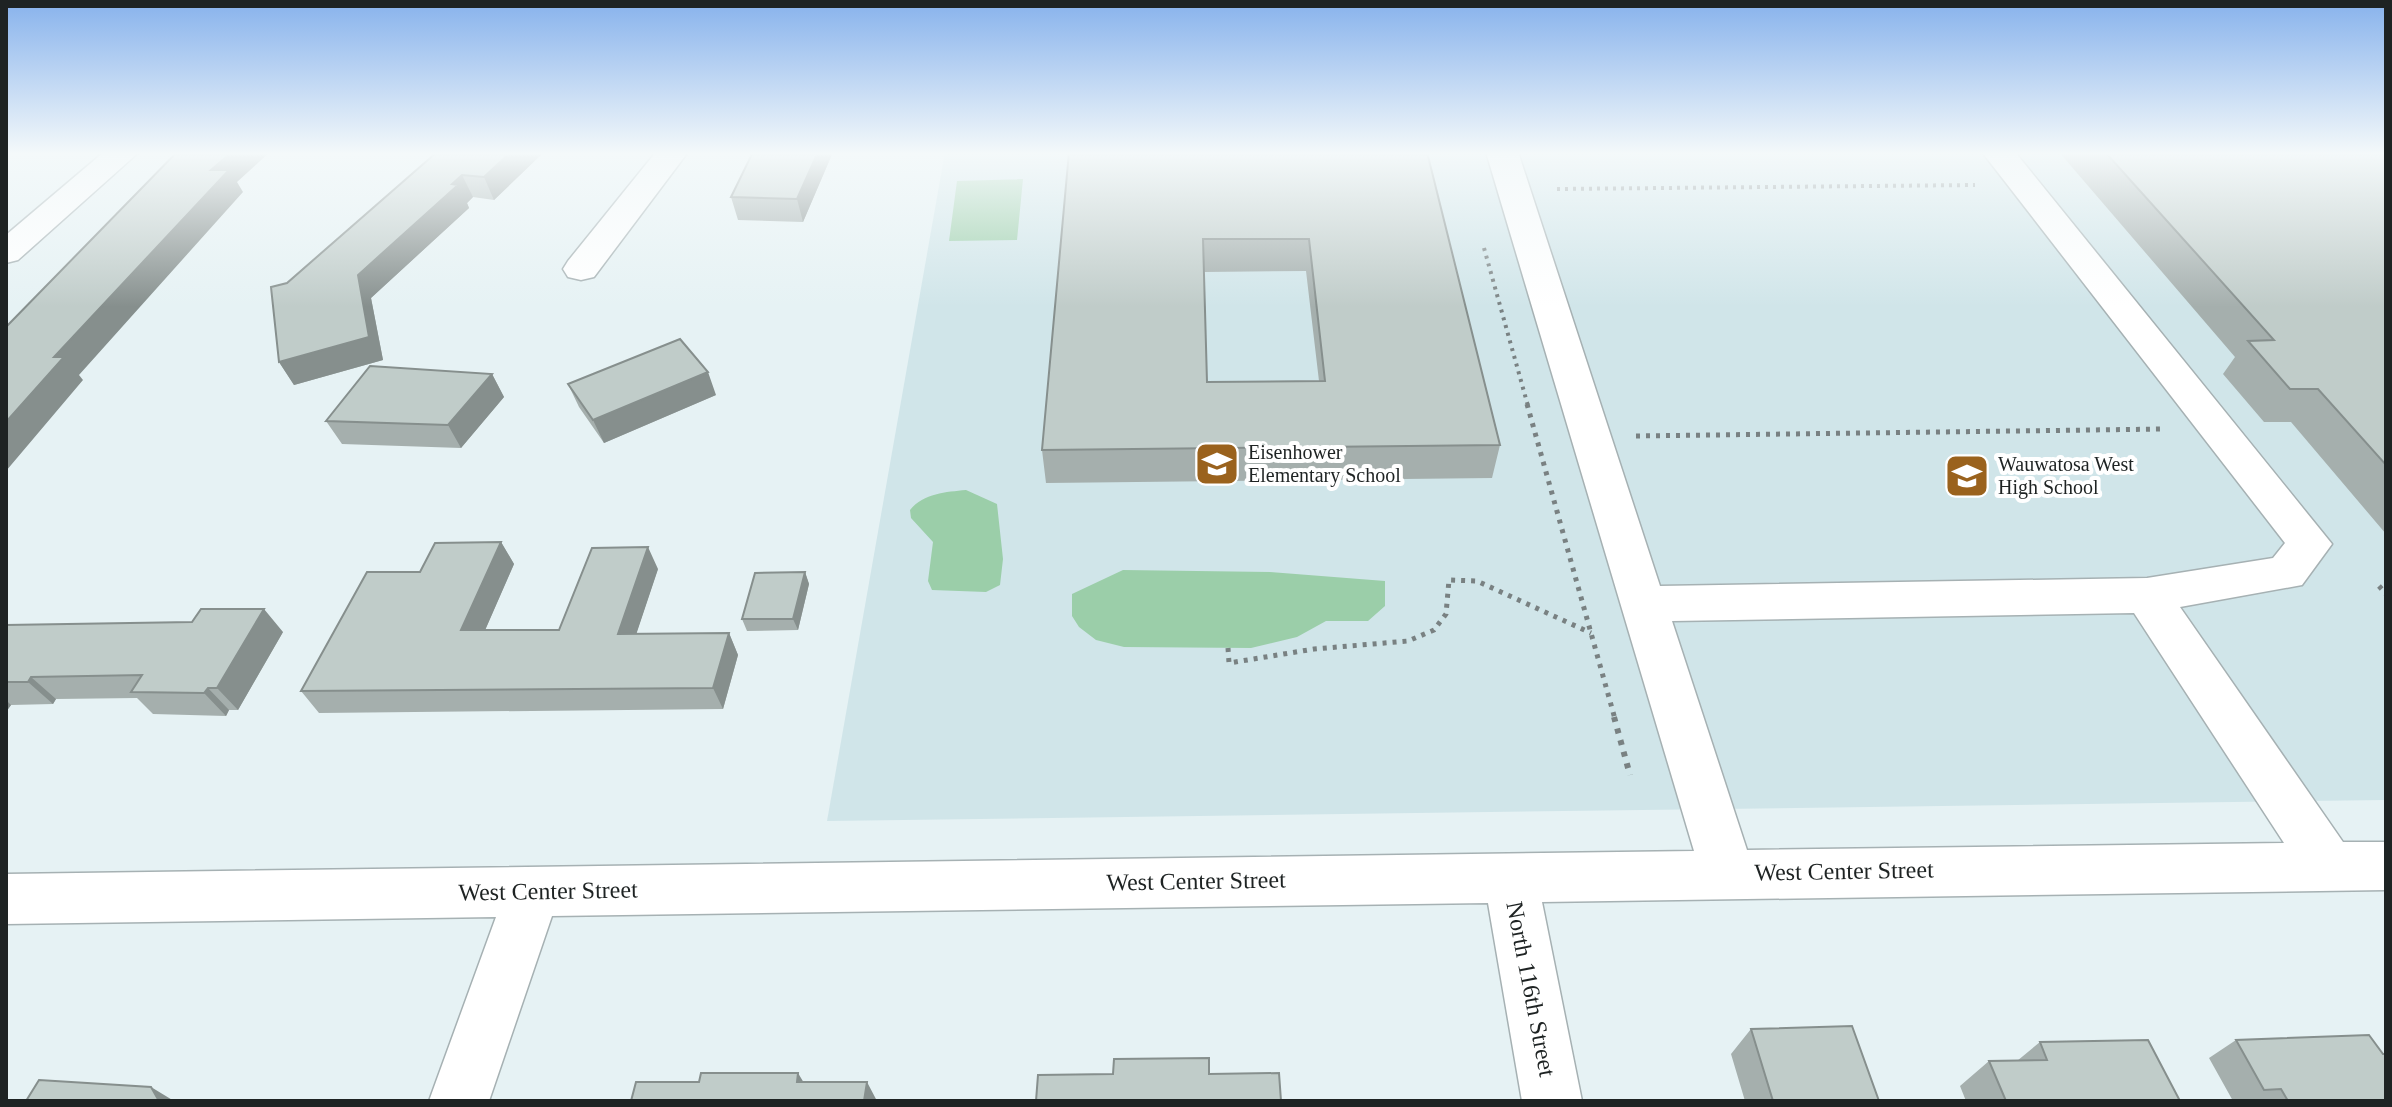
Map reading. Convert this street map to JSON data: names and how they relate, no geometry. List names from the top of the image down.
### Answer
{
  "streets": {
    "street": ["West Center Street", "North 116th Street"]
  },
  "crossings": [
    ["West Center Street", "North 116th Street"]
  ],
  "places": {
    "school or university": ["Eisenhower Elementary School", "Wauwatosa West High School"]
  }
}
